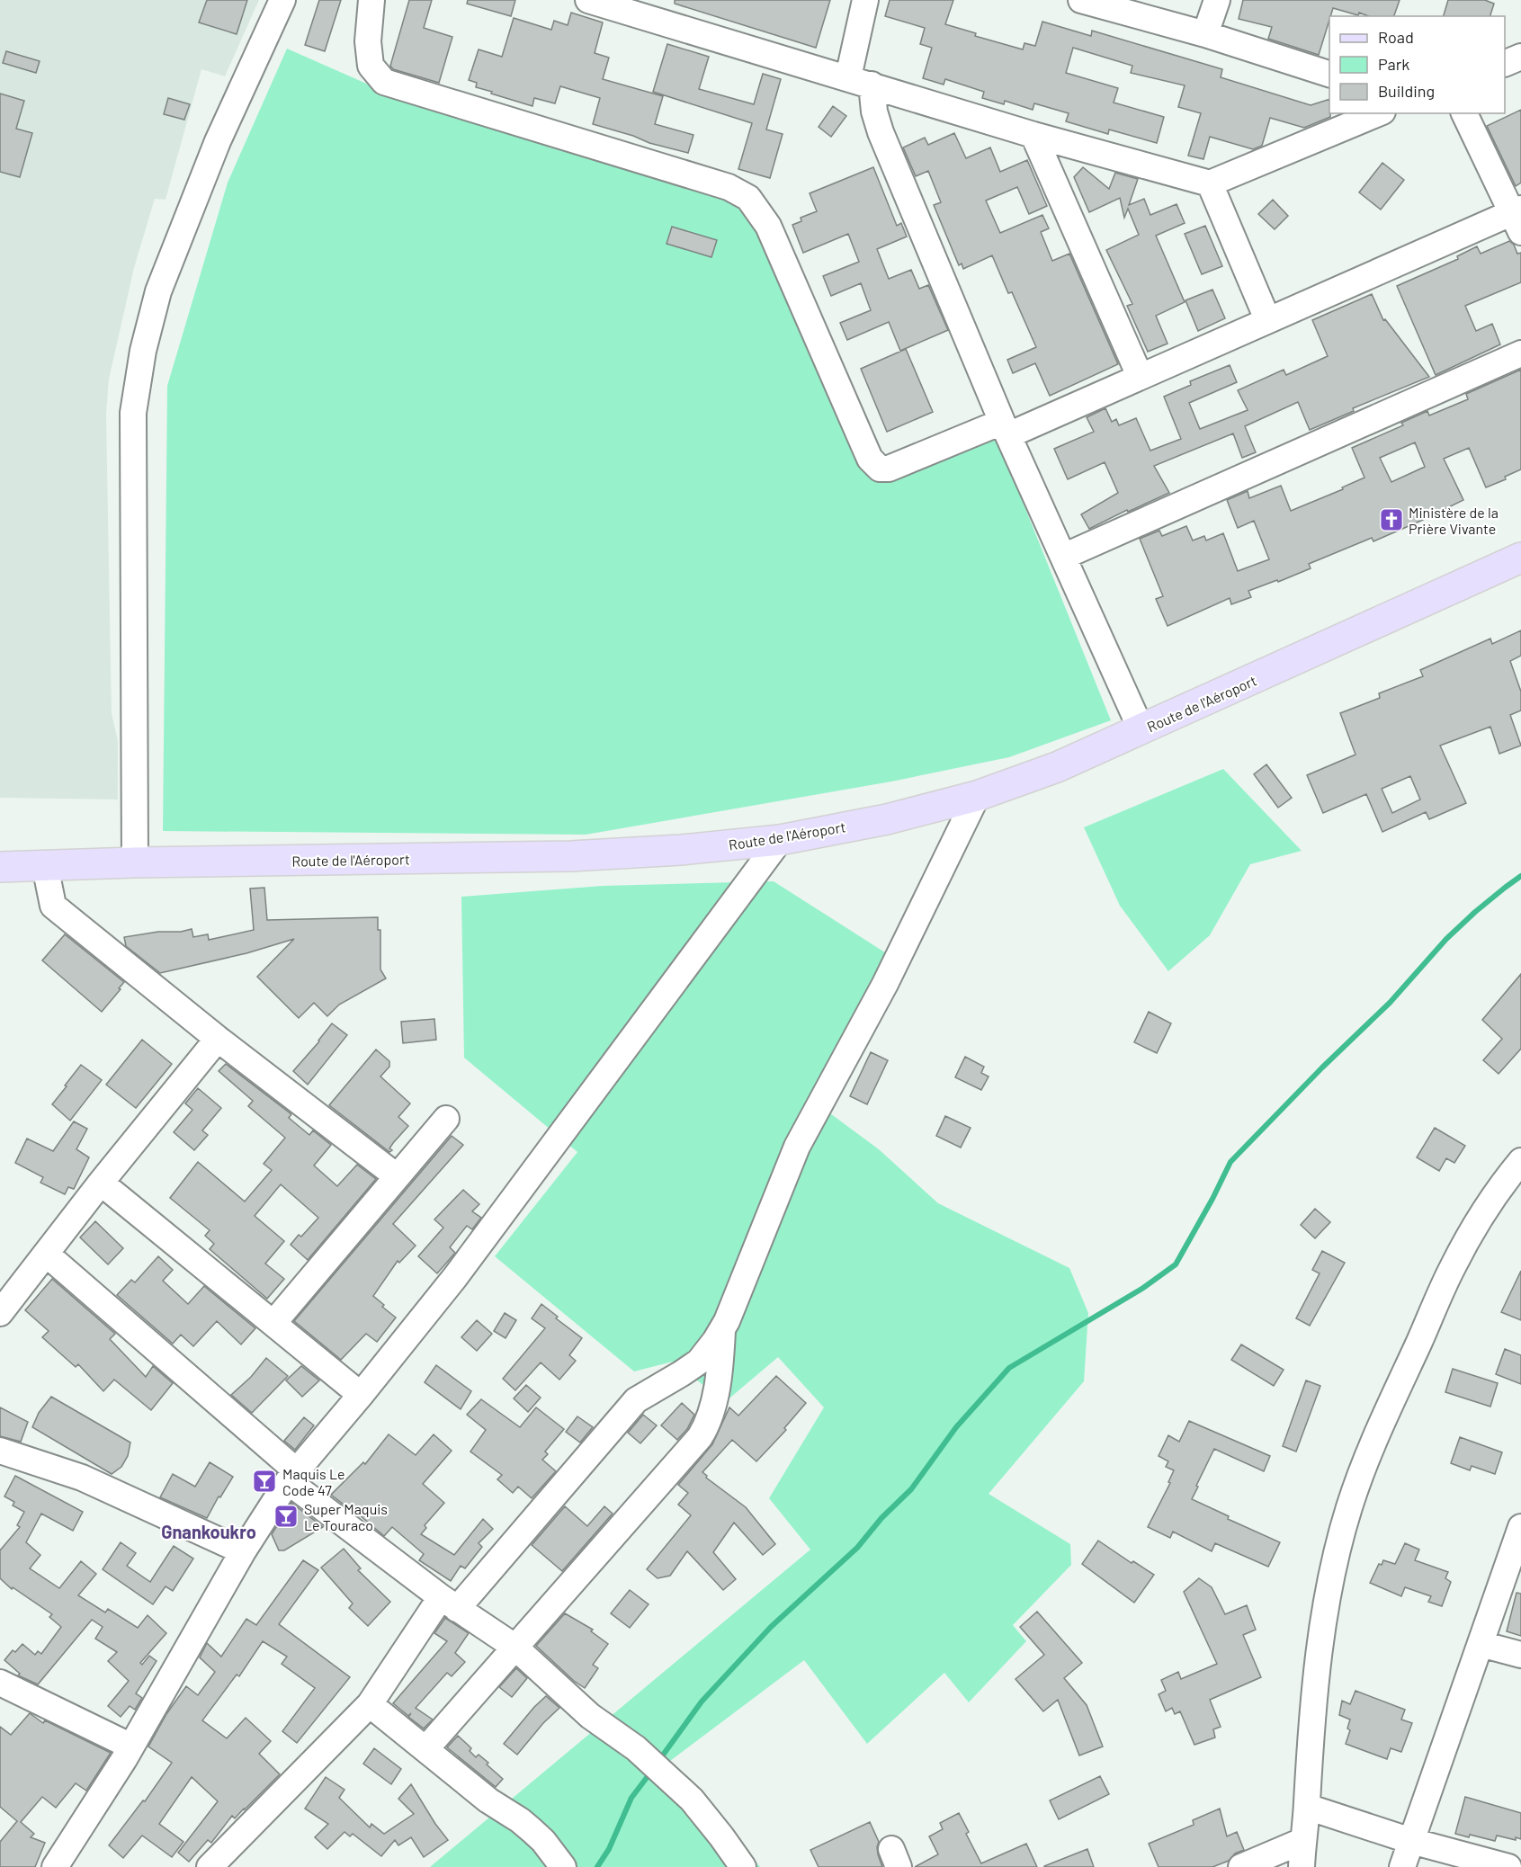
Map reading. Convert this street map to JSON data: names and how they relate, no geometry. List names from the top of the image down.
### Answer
{
  "streets": {
    "main road": ["Route de l'Aéroport"]
  },
  "districts": ["Gnankoukro"],
  "places": {
    "church": ["Ministère de la Prière Vivante"],
    "bar": ["Maquis Le Code 47", "Super Maquis Le Touraco"]
  },
  "legend": ["Road", "Park", "Building"]
}
